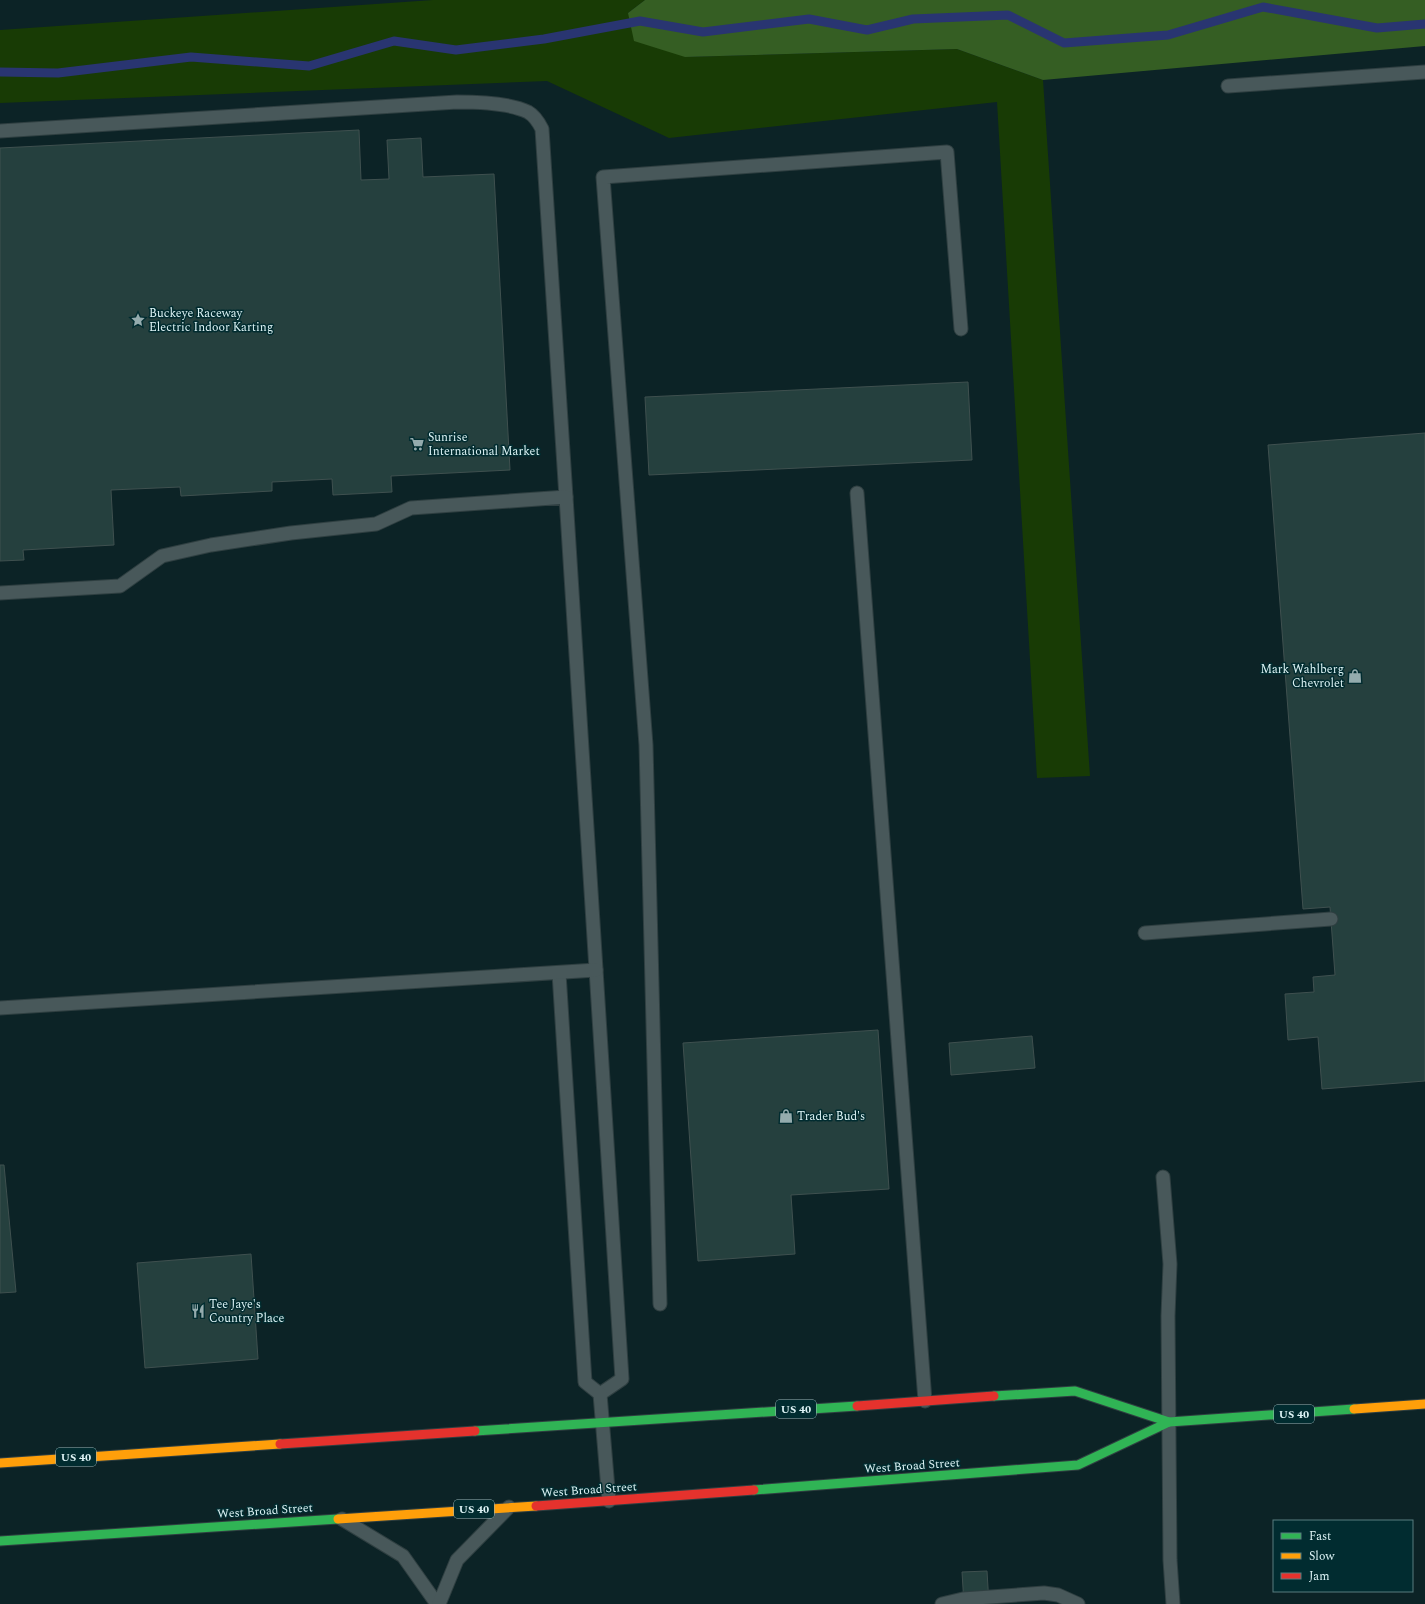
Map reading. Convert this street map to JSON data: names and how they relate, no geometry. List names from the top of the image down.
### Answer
{
  "streets": {
    "main road": ["US 40", "West Broad Street"]
  },
  "places": {
    "place": ["Buckeye Raceway Electric Indoor Karting"],
    "supermarket": ["Sunrise International Market"],
    "shop": ["Mark Wahlberg Chevrolet", "Trader Bud's"],
    "restaurant": ["Tee Jaye's Country Place"]
  },
  "legend": ["Fast", "Slow", "Jam"]
}
